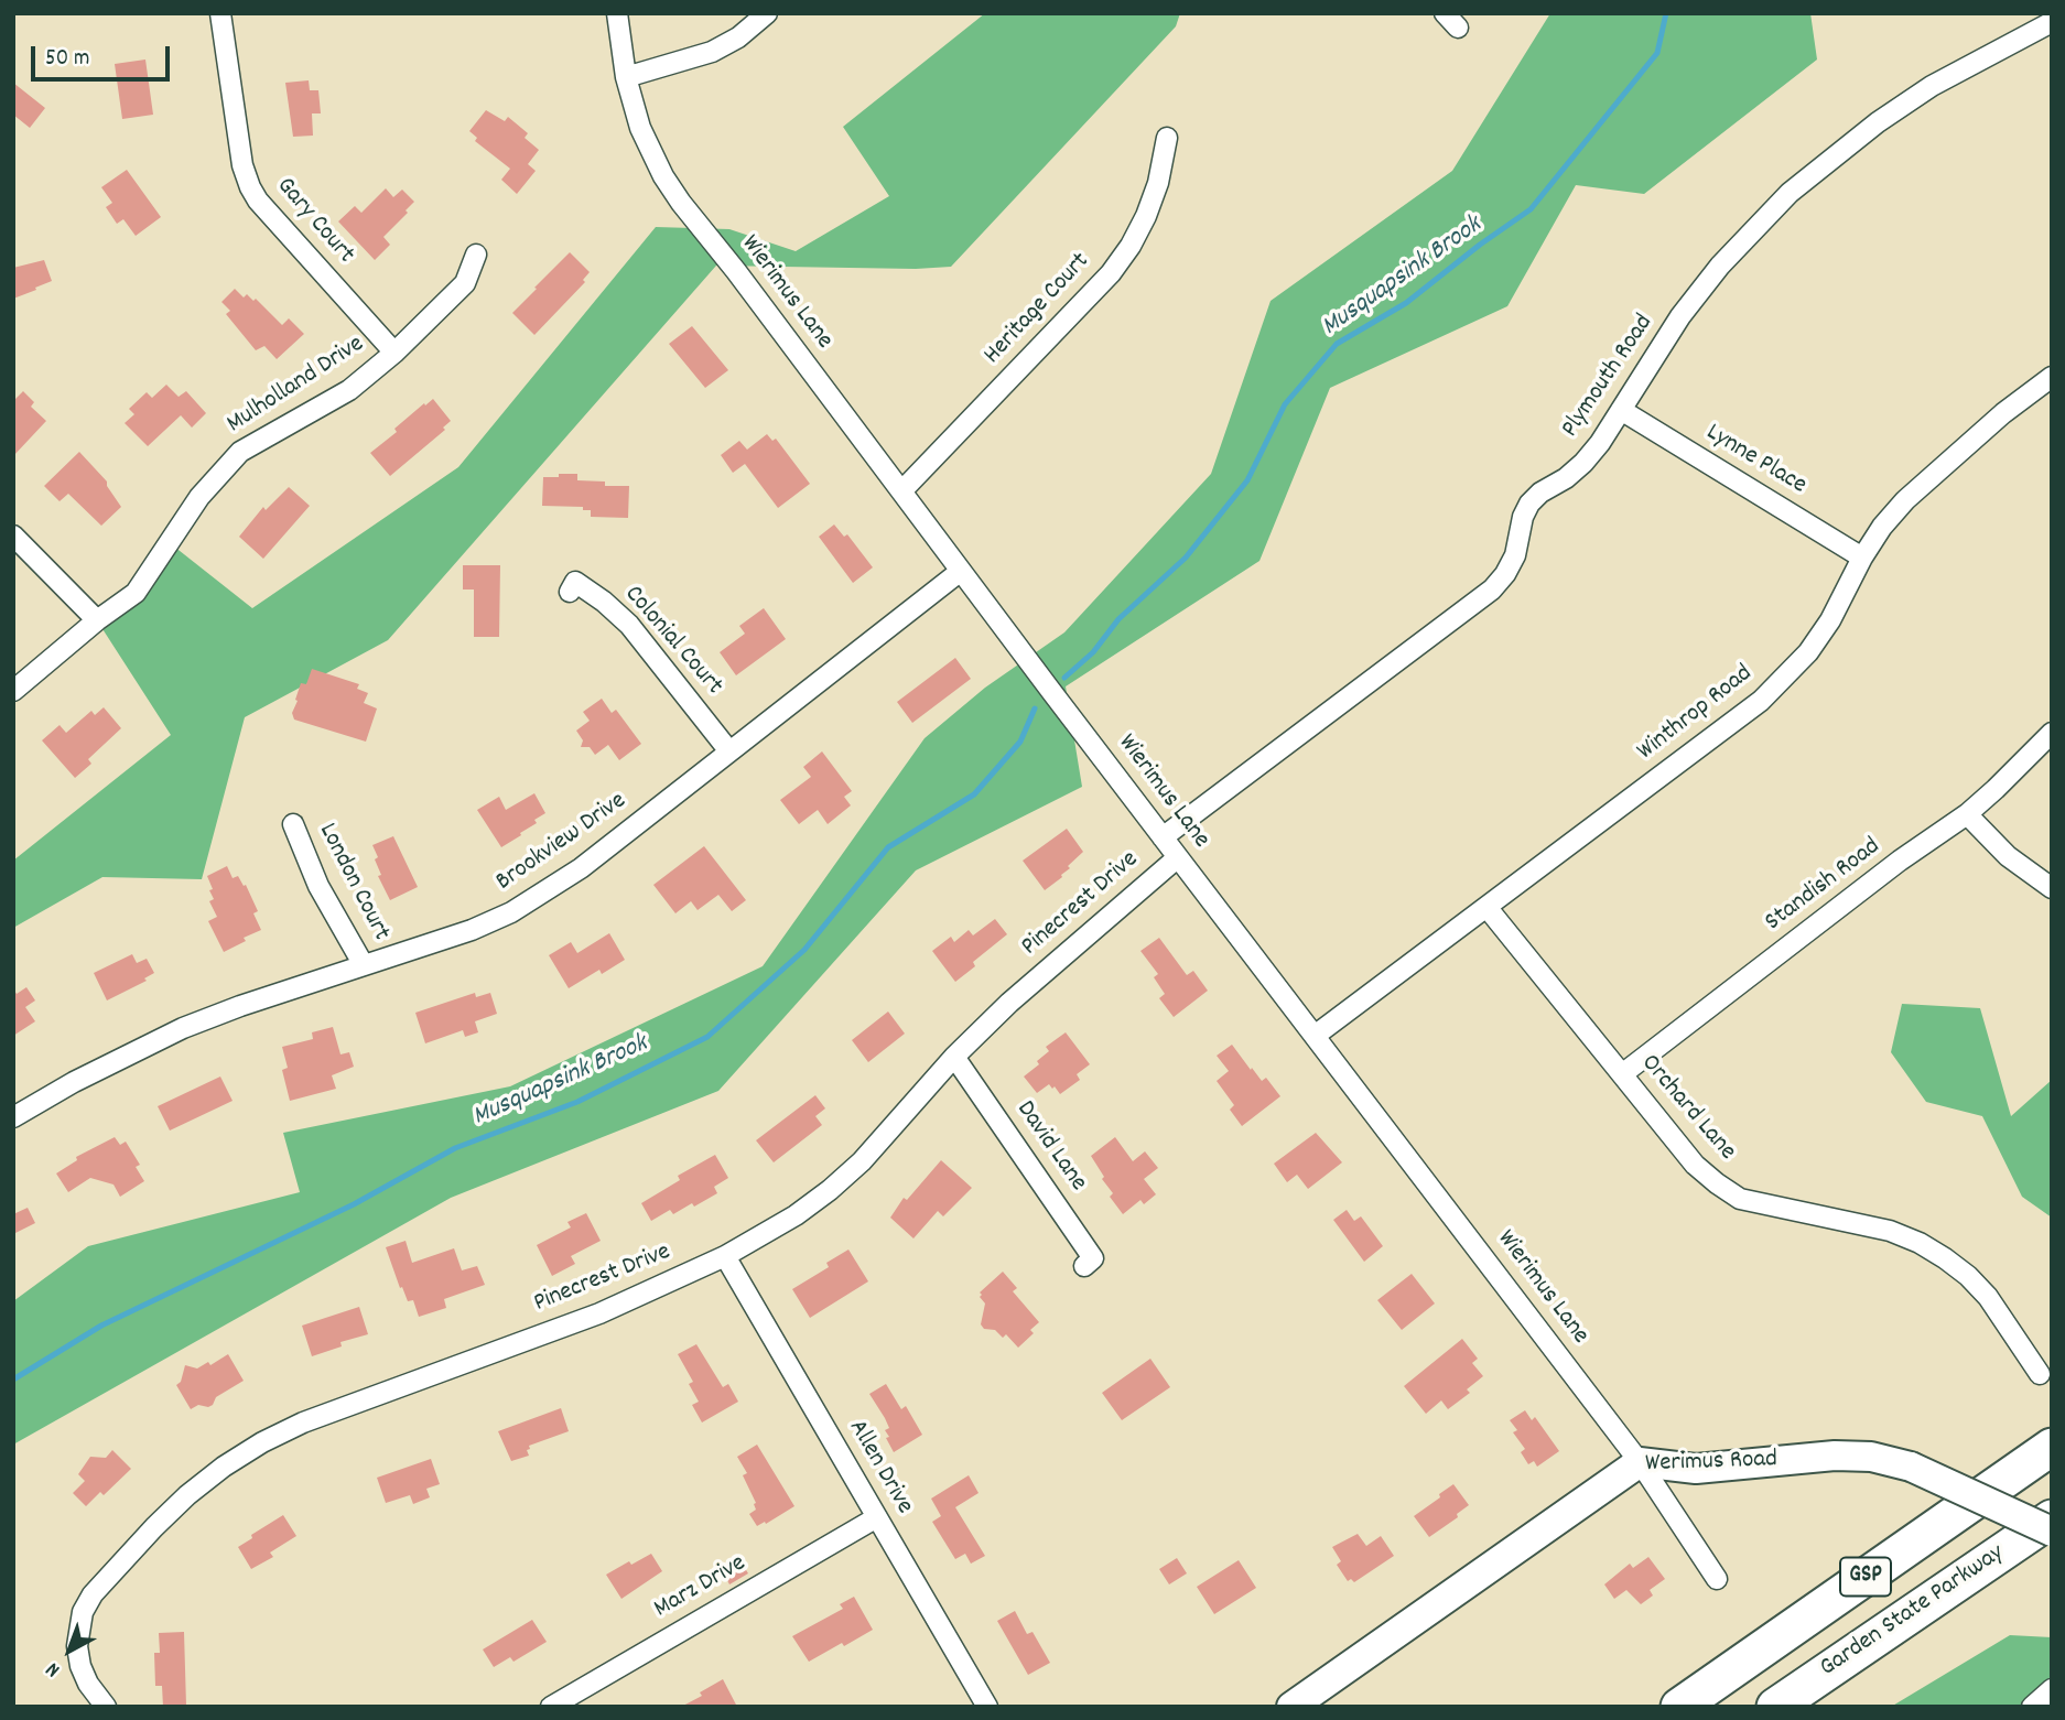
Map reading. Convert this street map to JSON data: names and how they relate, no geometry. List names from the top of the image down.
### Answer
{
  "streets": {
    "highway": ["GSP", "Garden State Parkway"],
    "main road": ["Werimus Road"],
    "street": [
      "Gary Court",
      "Wierimus Lane",
      "Heritage Court",
      "Plymouth Road",
      "Mulholland Drive",
      "Lynne Place",
      "Colonial Court",
      "Winthrop Road",
      "Brookview Drive",
      "London Court",
      "Standish Road",
      "Pinecrest Drive",
      "Orchard Lane",
      "David Lane",
      "Allen Drive",
      "Marz Drive"
    ]
  },
  "crossings": [
    ["Gary Court", "Mulholland Drive"],
    ["Wierimus Lane", "Heritage Court"],
    ["Wierimus Lane", "Plymouth Road"],
    ["Wierimus Lane", "Winthrop Road"],
    ["Wierimus Lane", "Brookview Drive"],
    ["Wierimus Lane", "Pinecrest Drive"],
    ["Wierimus Lane", "Werimus Road"],
    ["Plymouth Road", "Lynne Place"],
    ["Lynne Place", "Winthrop Road"],
    ["Colonial Court", "Brookview Drive"],
    ["Winthrop Road", "Orchard Lane"],
    ["Brookview Drive", "London Court"],
    ["Standish Road", "Orchard Lane"],
    ["Pinecrest Drive", "David Lane"],
    ["Pinecrest Drive", "Allen Drive"],
    ["Allen Drive", "Marz Drive"]
  ],
  "water": ["Musquapsink Brook"],
  "scale_bar": "50 m",
  "north": "bottom left"
}
